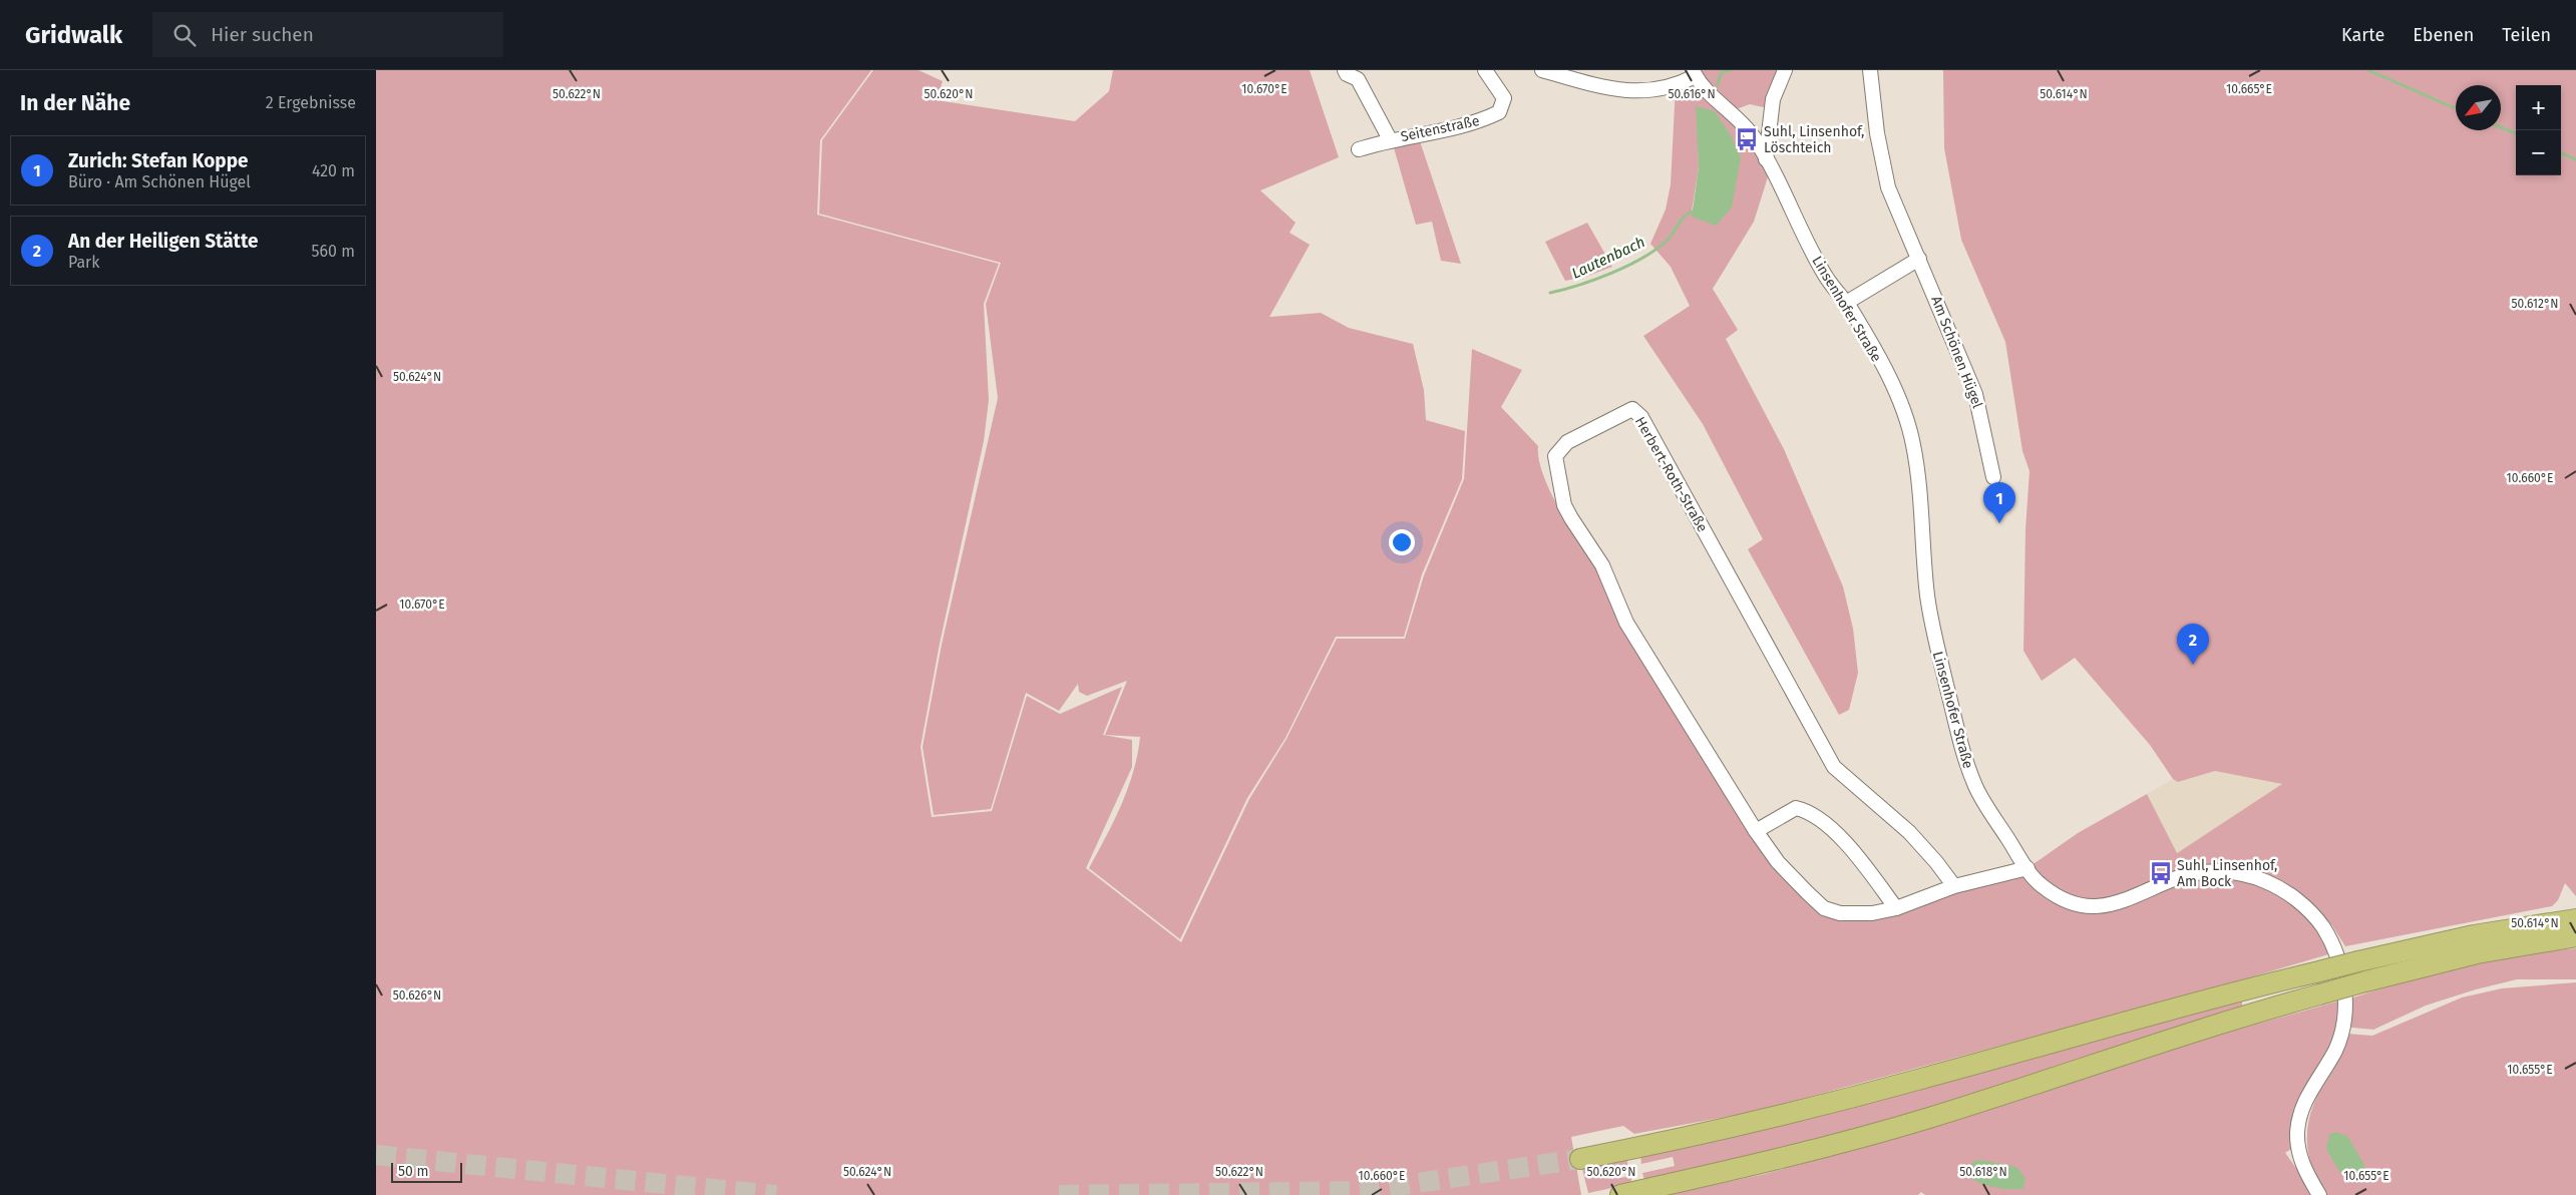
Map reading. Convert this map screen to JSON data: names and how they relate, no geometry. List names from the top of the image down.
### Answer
{
  "streets": {
    "street": [
      "Seitenstraße",
      "Linsenhofer Straße",
      "Am Schönen Hügel",
      "Herbert-Roth-Straße"
    ]
  },
  "crossings": [
    ["Linsenhofer Straße", "Herbert-Roth-Straße"]
  ],
  "water": ["Lautenbach"],
  "places": {
    "bus stop": ["Suhl, Linsenhof, Löschteich", "Suhl, Linsenhof, Am Bock"]
  },
  "scale_bar": "50 m",
  "north": "bottom left",
  "page": {
    "header": "Gridwalk",
    "search": "Hier suchen",
    "nav": ["Karte", "Ebenen", "Teilen"],
    "heading": ["In der Nähe", "2 Ergebnisse"],
    "map_buttons": ["+", "−"],
    "list": [
      {
        "mark": "1",
        "name": "Zurich: Stefan Koppe",
        "note": "Büro · Am Schönen Hügel",
        "value": "420 m"
      },
      {
        "mark": "2",
        "name": "An der Heiligen Stätte",
        "note": "Park",
        "value": "560 m"
      }
    ],
    "pins": ["1", "2"],
    "scale": "50 m"
  },
  "coordinates": [
    "10.670°E",
    "10.665°E",
    "50.614°N",
    "50.622°N",
    "50.620°N",
    "50.616°N",
    "50.612°N",
    "50.624°N",
    "10.660°E",
    "50.626°N",
    "10.655°E",
    "50.618°N"
  ]
}
